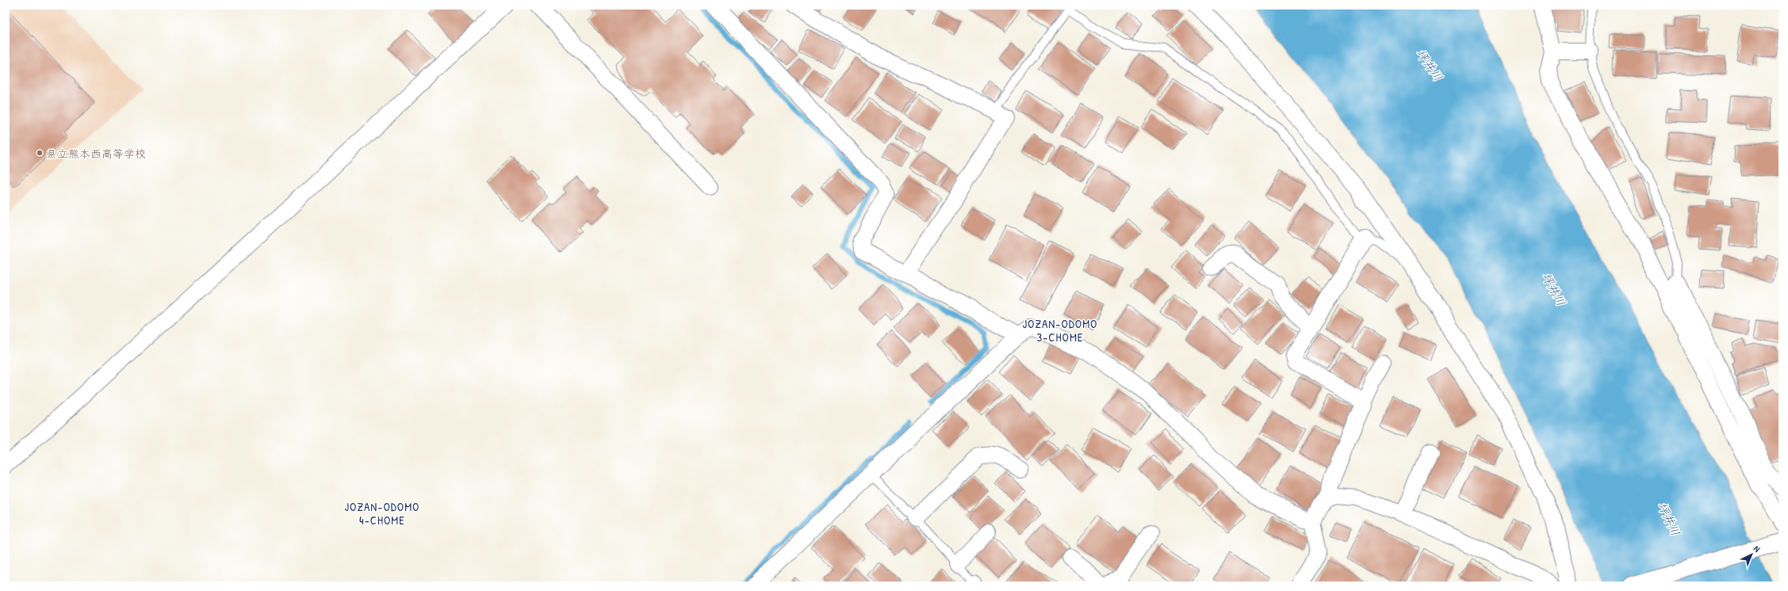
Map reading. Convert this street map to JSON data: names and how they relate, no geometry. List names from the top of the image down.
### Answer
{
  "districts": ["JOZAN-ODOMO 3-CHOME", "JOZAN-ODOMO 4-CHOME"],
  "water": ["坪井川"],
  "places": ["県立熊本西高等学校"],
  "north": "top right"
}
